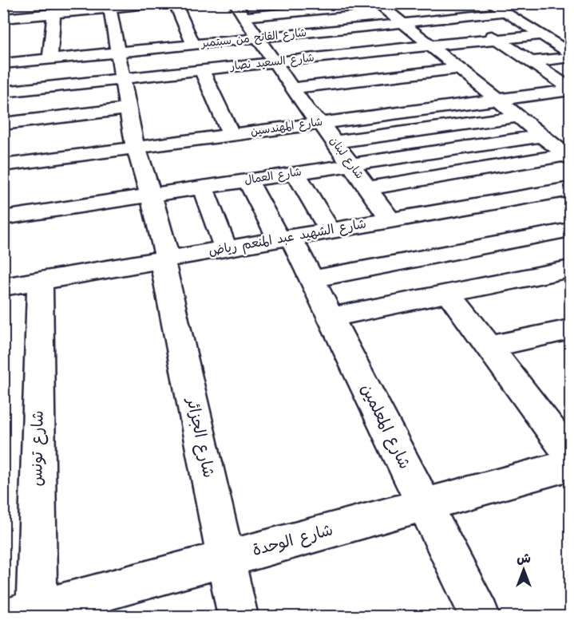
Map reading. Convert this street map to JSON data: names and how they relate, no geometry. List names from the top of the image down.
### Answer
{
  "streets": {
    "street": [
      "شارع الفاتح من سبتمبر",
      "شارع السعيد نصار",
      "شارع المهندسين",
      "شارع لبنان",
      "شارع العمال",
      "شارع الشهيد عبد المنعم رياض",
      "شارع المعلمين",
      "شارع الجزائر",
      "شارع تونس",
      "شارع الوحدة"
    ]
  },
  "crossings": [
    ["شارع الفاتح من سبتمبر", "شارع لبنان"],
    ["شارع الفاتح من سبتمبر", "شارع الجزائر"],
    ["شارع السعيد نصار", "شارع لبنان"],
    ["شارع السعيد نصار", "شارع الجزائر"],
    ["شارع المهندسين", "شارع لبنان"],
    ["شارع المهندسين", "شارع الجزائر"],
    ["شارع لبنان", "شارع العمال"],
    ["شارع لبنان", "شارع الشهيد عبد المنعم رياض"],
    ["شارع العمال", "شارع المعلمين"],
    ["شارع العمال", "شارع الجزائر"],
    ["شارع الشهيد عبد المنعم رياض", "شارع المعلمين"],
    ["شارع الشهيد عبد المنعم رياض", "شارع الجزائر"],
    ["شارع الشهيد عبد المنعم رياض", "شارع تونس"],
    ["شارع المعلمين", "شارع الوحدة"],
    ["شارع الجزائر", "شارع الوحدة"],
    ["شارع تونس", "شارع الوحدة"]
  ],
  "north": "top"
}
